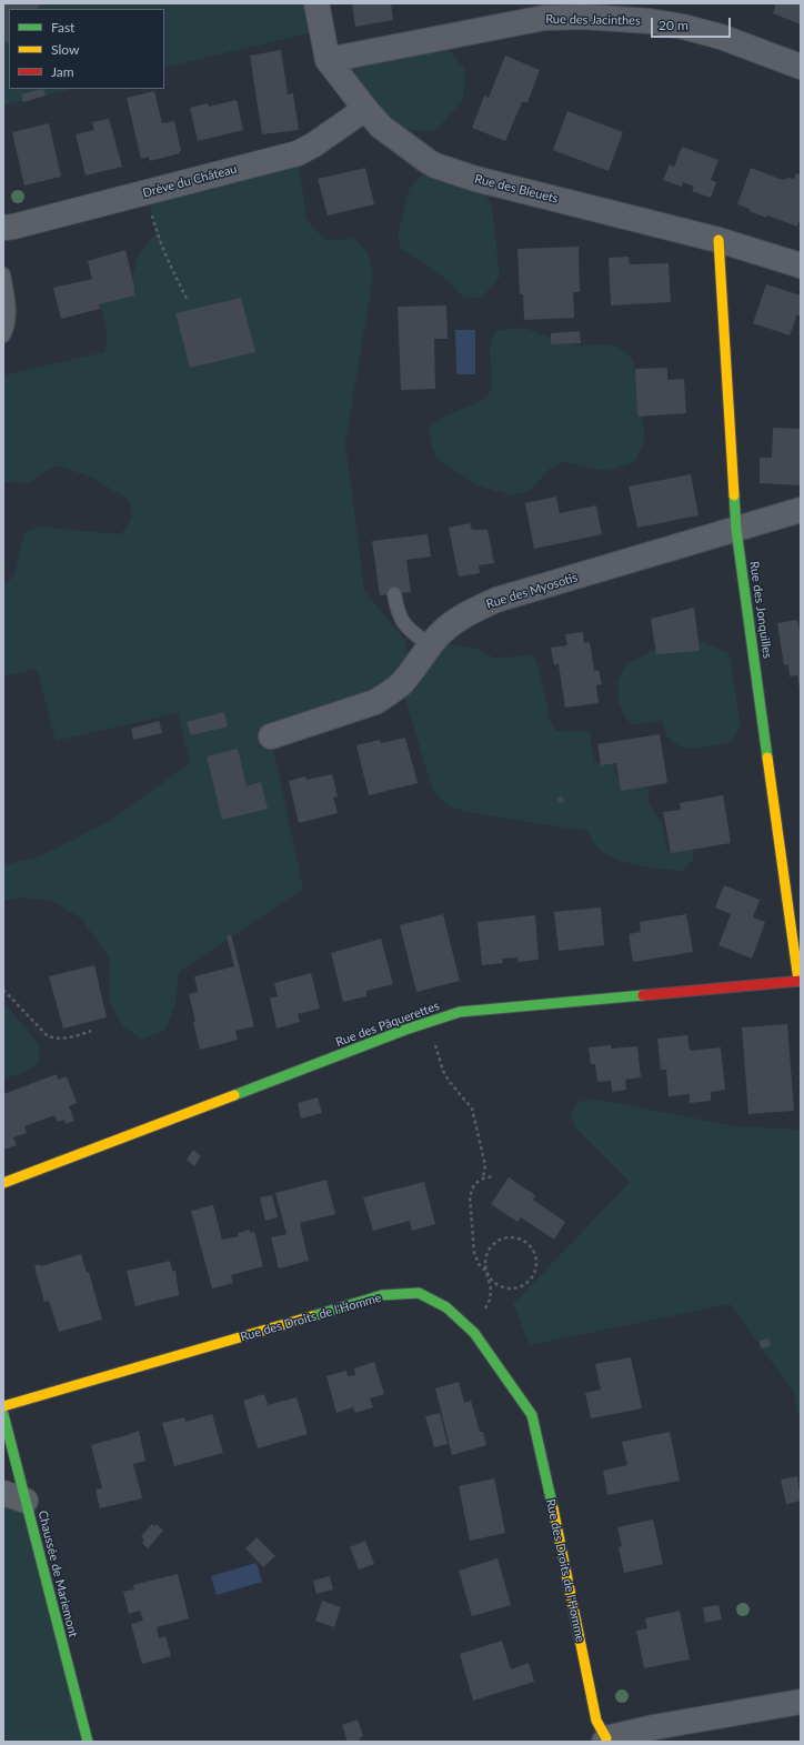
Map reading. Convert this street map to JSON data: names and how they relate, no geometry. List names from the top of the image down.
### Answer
{
  "streets": {
    "street": [
      "Rue des Jacinthes",
      "Drève du Château",
      "Rue des Bleuets",
      "Rue des Myosotis",
      "Rue des Jonquilles",
      "Rue des Pâquerettes",
      "Rue des Droits de l'Homme",
      "Chaussée de Mariemont"
    ]
  },
  "crossings": [
    ["Rue des Jacinthes", "Rue des Bleuets"],
    ["Drève du Château", "Rue des Bleuets"],
    ["Rue des Bleuets", "Rue des Jonquilles"],
    ["Rue des Myosotis", "Rue des Jonquilles"],
    ["Rue des Jonquilles", "Rue des Pâquerettes"]
  ],
  "legend": ["Fast", "Slow", "Jam"],
  "scale_bar": "20 m"
}
